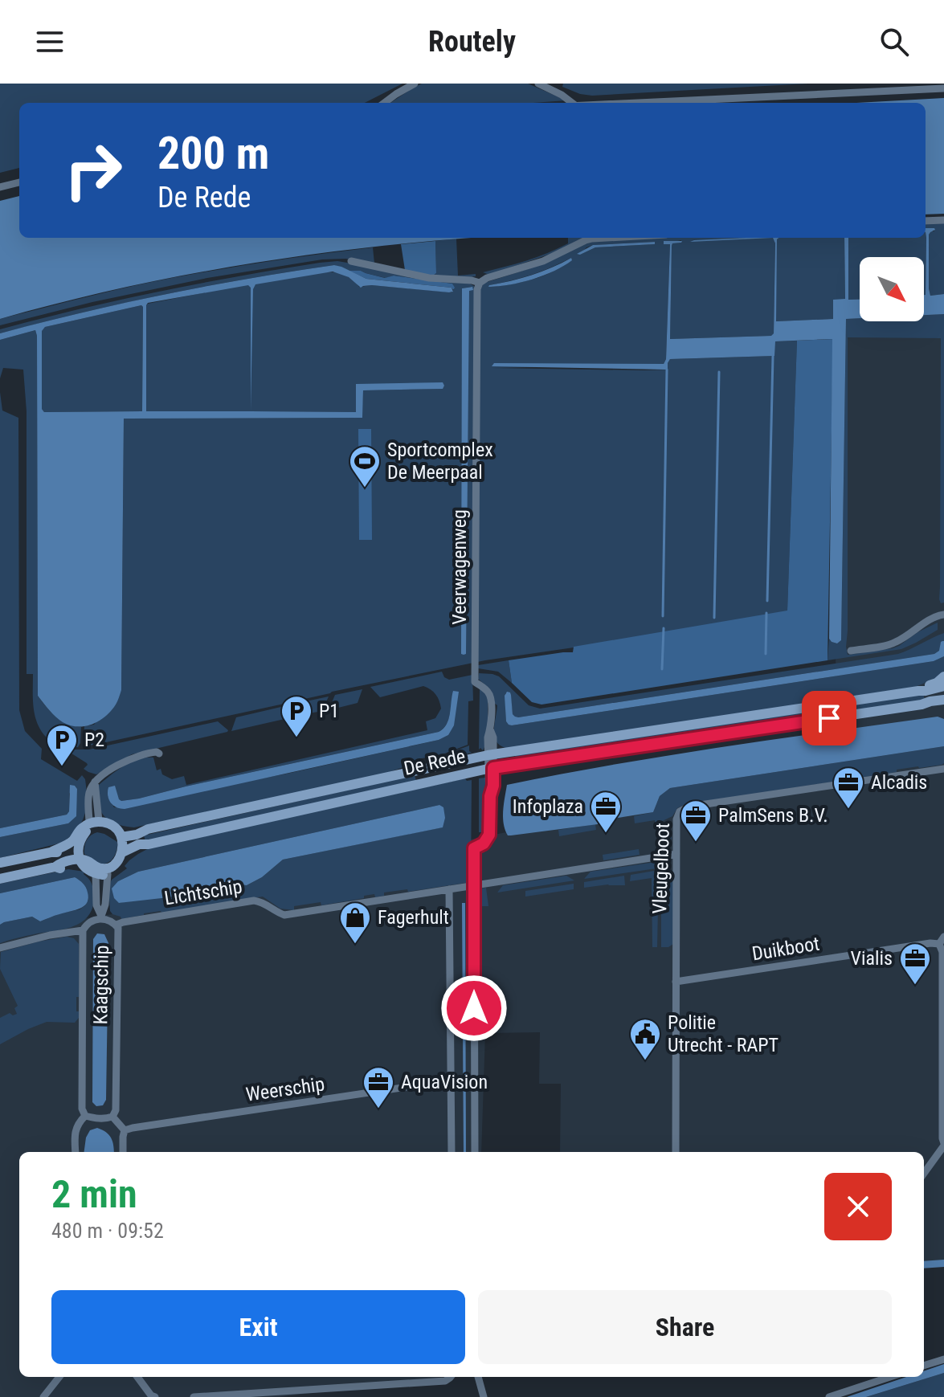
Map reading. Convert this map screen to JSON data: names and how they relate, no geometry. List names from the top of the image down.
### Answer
{
  "streets": {
    "main road": ["De Rede"],
    "street": [
      "Veerwagenweg",
      "Vleugelboot",
      "Lichtschip",
      "Duikboot",
      "Kaagschip",
      "Weerschip"
    ]
  },
  "crossings": [
    ["Veerwagenweg", "De Rede"],
    ["Veerwagenweg", "Lichtschip"],
    ["Vleugelboot", "Lichtschip"],
    ["Vleugelboot", "Duikboot"],
    ["Lichtschip", "Kaagschip"]
  ],
  "places": {
    "sports": ["Sportcomplex De Meerpaal"],
    "parking": ["P1", "P2"],
    "office": [
      "Alcadis",
      "Infoplaza",
      "PalmSens B.V.",
      "Vialis",
      "AquaVision"
    ],
    "shop": ["Fagerhult"],
    "public building": ["Politie Utrecht - RAPT"]
  },
  "north": "bottom right",
  "page": {
    "header": "Routely",
    "turn": ["200 m", "De Rede"],
    "heading": ["2 min", "480 m · 09:52"],
    "buttons": ["Exit", "Share"]
  }
}
